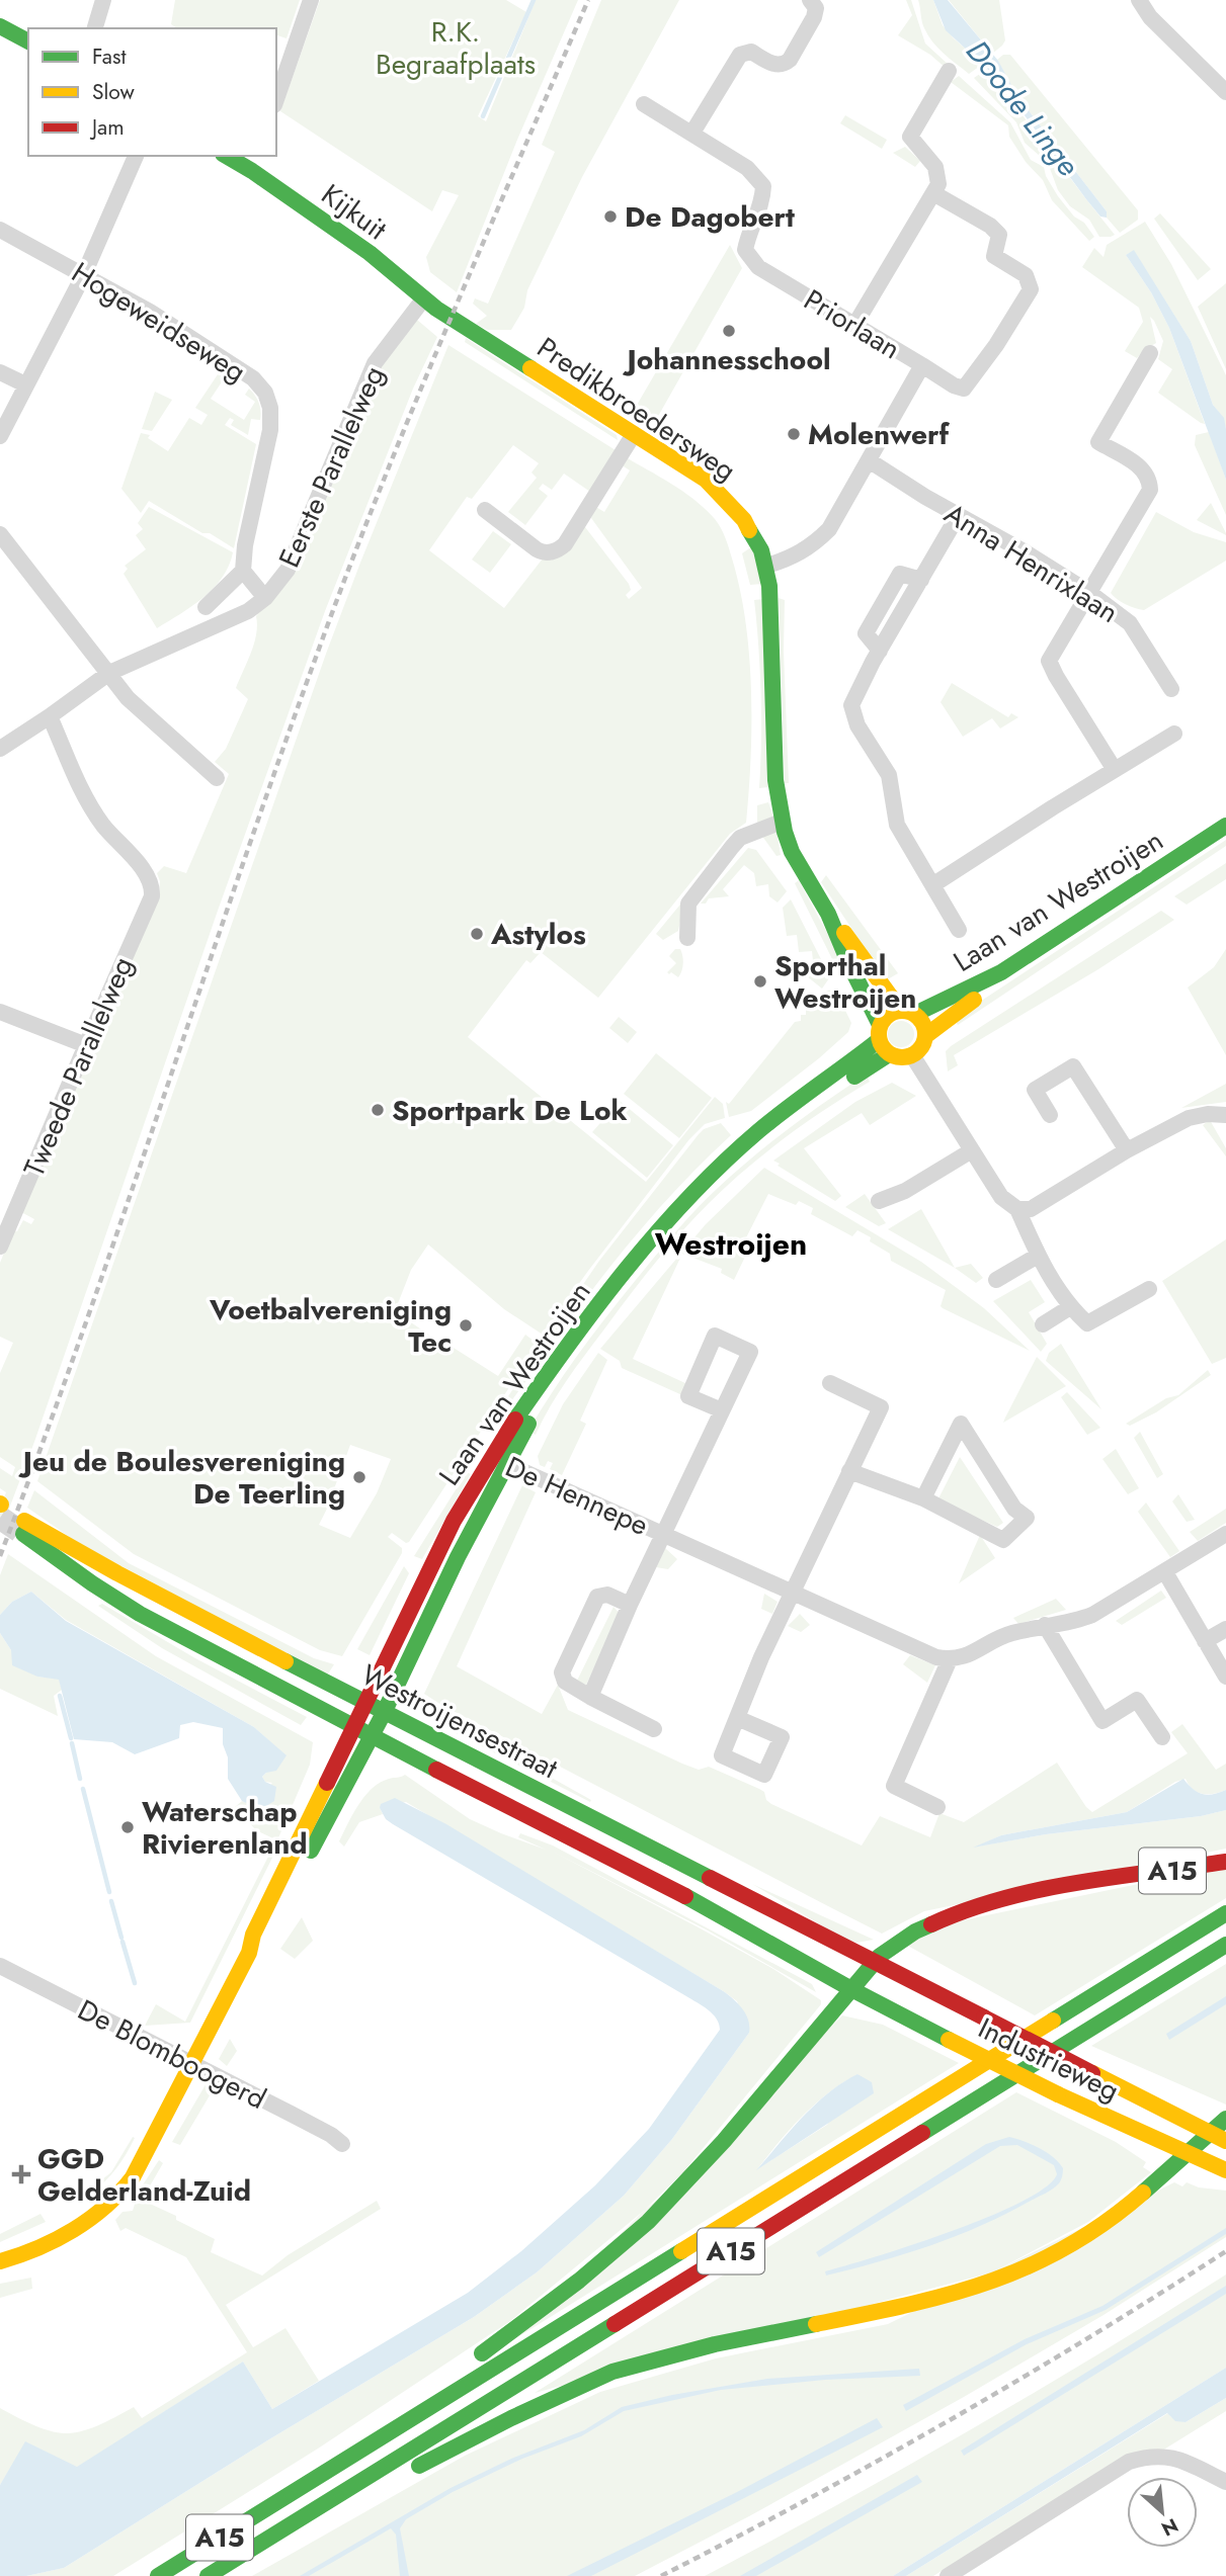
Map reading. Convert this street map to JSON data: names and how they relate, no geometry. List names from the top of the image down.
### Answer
{
  "streets": {
    "main road": [
      "Kijkuit",
      "Predikbroedersweg",
      "Laan van Westroijen",
      "Westroijensestraat",
      "A15",
      "Industrieweg"
    ],
    "street": [
      "Hogeweidseweg",
      "Priorlaan",
      "Eerste Parallelweg",
      "Anna Henrixlaan",
      "Tweede Parallelweg",
      "De Hennepe",
      "De Blomboogerd"
    ]
  },
  "crossings": [
    ["Kijkuit", "Predikbroedersweg"],
    ["Kijkuit", "Eerste Parallelweg"],
    ["Priorlaan", "Predikbroedersweg"],
    ["Priorlaan", "Anna Henrixlaan"],
    ["Predikbroedersweg", "Laan van Westroijen"],
    ["Laan van Westroijen", "De Hennepe"],
    ["Laan van Westroijen", "Westroijensestraat"],
    ["Laan van Westroijen", "De Blomboogerd"],
    ["Westroijensestraat", "A15"],
    ["Westroijensestraat", "Industrieweg"],
    ["A15", "Industrieweg"]
  ],
  "districts": ["Westroijen"],
  "water": ["Doode Linge"],
  "parks": ["R.K. Begraafplaats"],
  "places": {
    "other": [
      "De Dagobert",
      "Johannesschool",
      "Molenwerf",
      "Astylos",
      "Sporthal Westroijen",
      "Sportpark De Lok",
      "Voetbalvereniging Tec",
      "Jeu de Boulesvereniging De Teerling",
      "Waterschap Rivierenland"
    ],
    "health": ["GGD Gelderland-Zuid"]
  },
  "legend": ["Fast", "Slow", "Jam"],
  "north": "bottom right"
}
